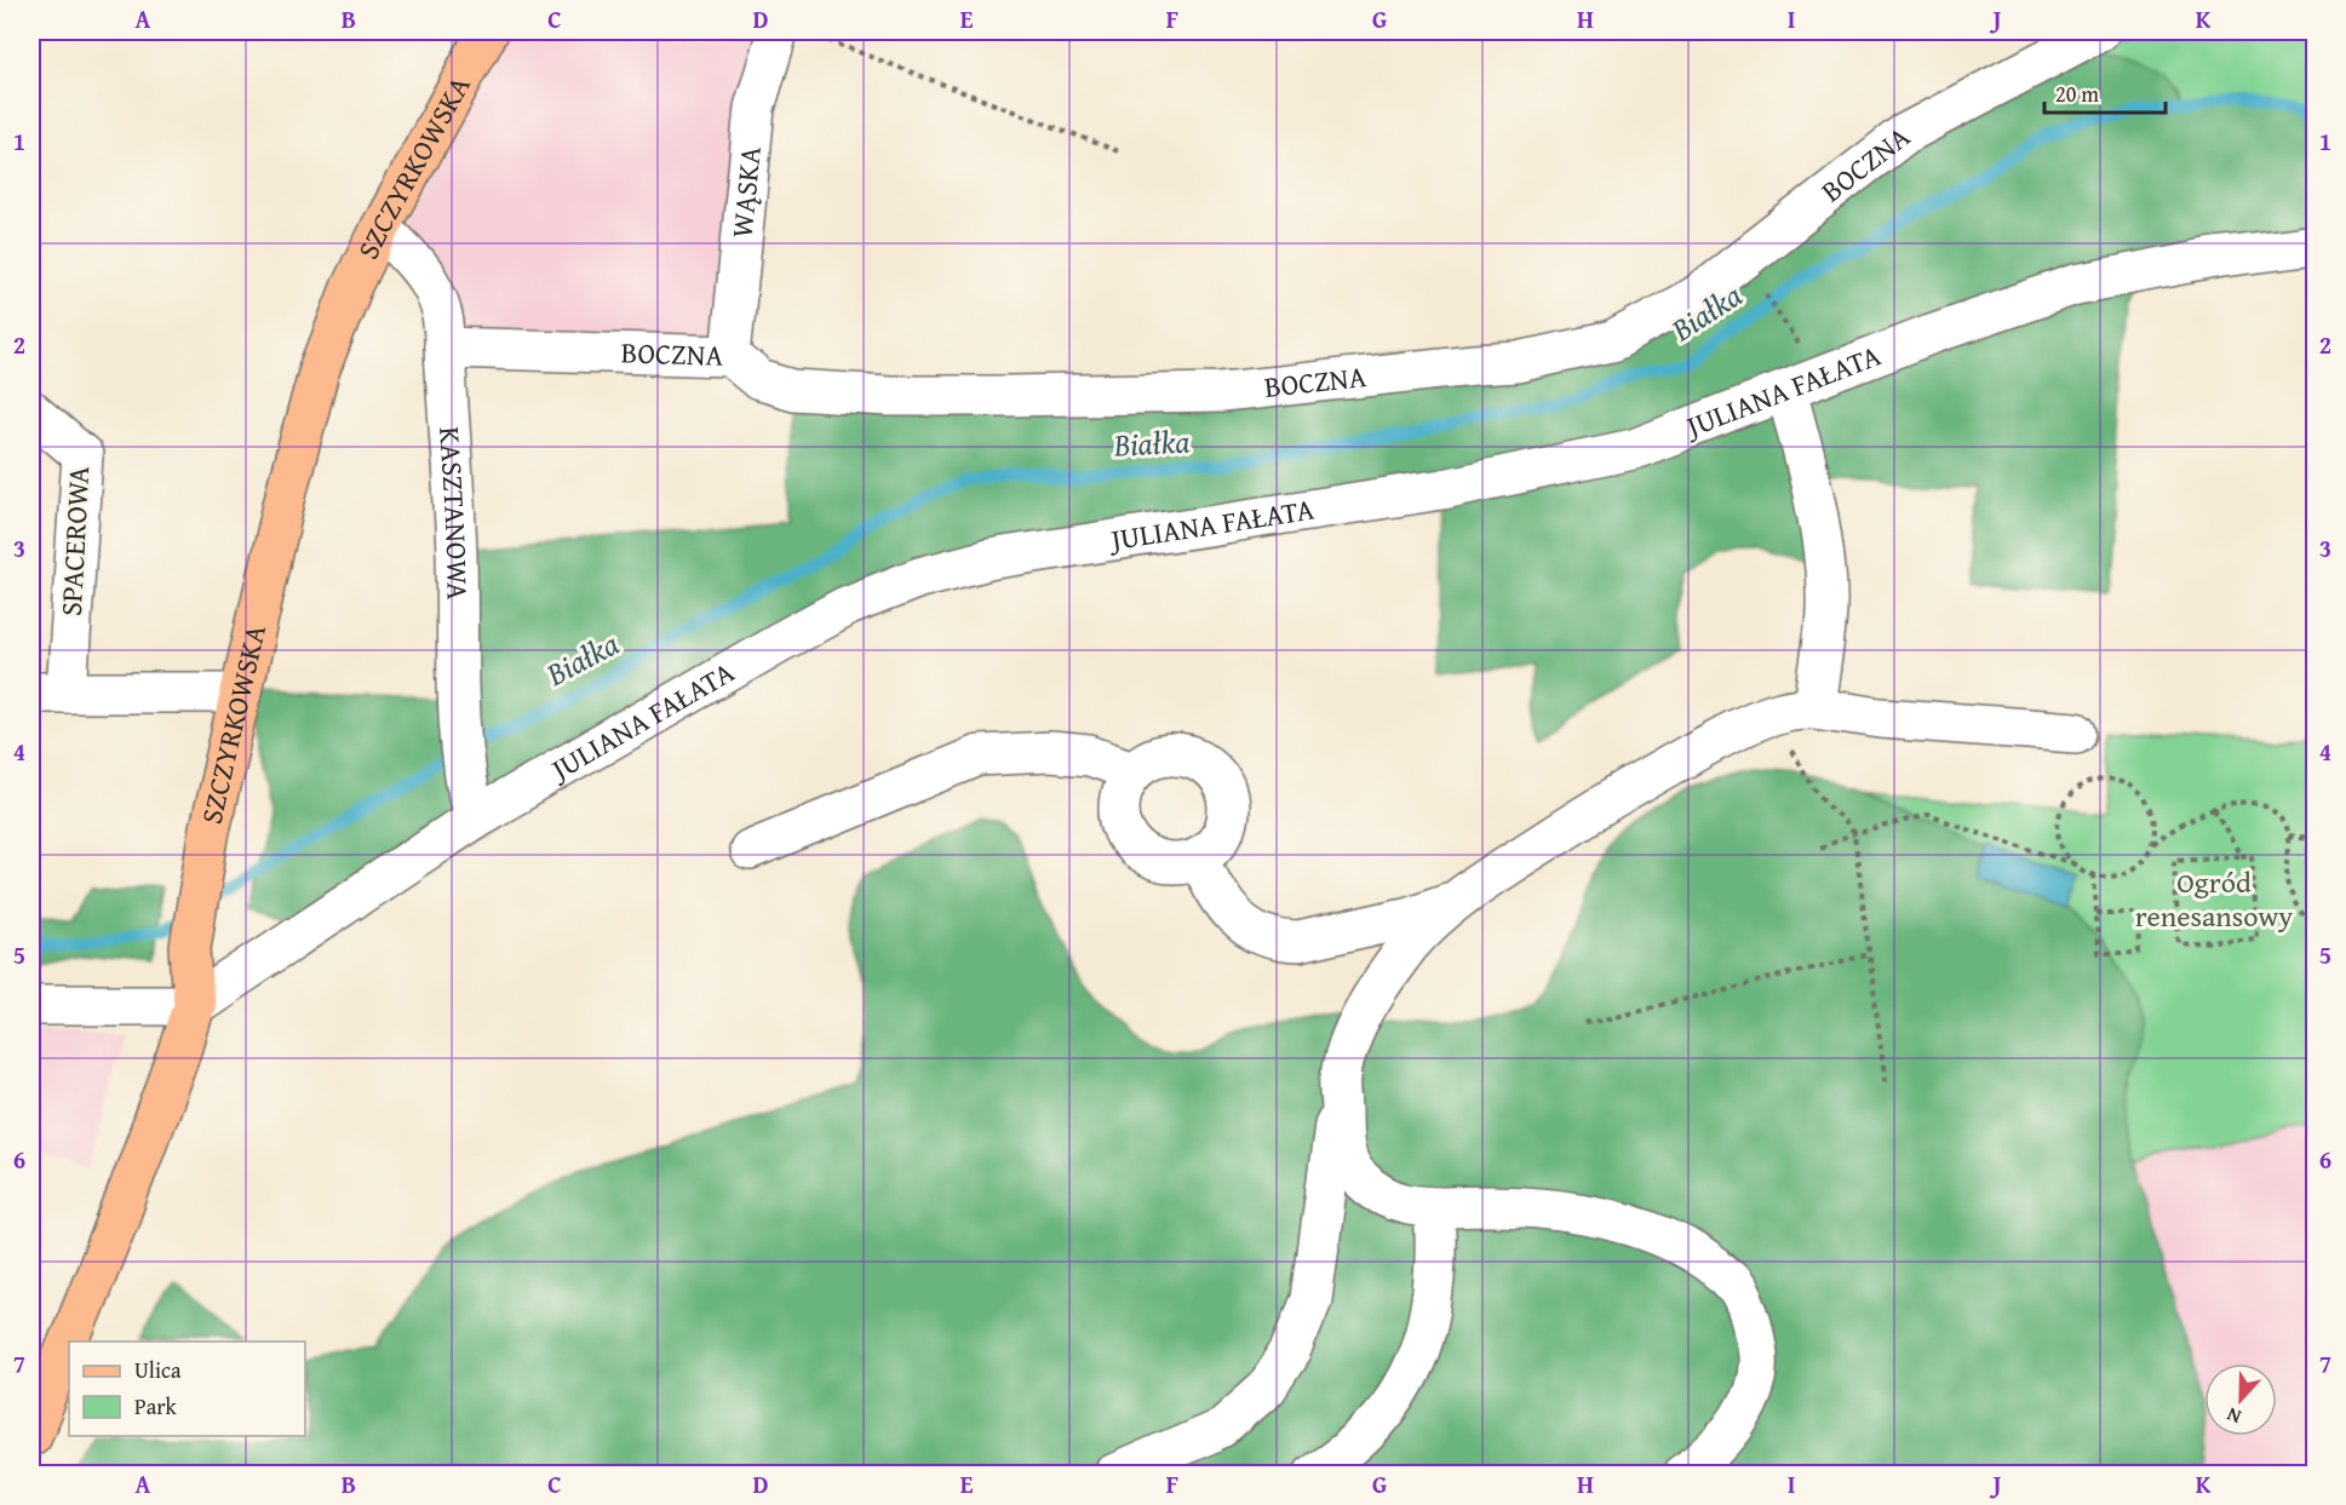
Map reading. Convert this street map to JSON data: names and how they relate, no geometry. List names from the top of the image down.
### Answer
{
  "streets": {
    "main road": ["SZCZYRKOWSKA"],
    "street": [
      "BOCZNA",
      "WĄSKA",
      "JULIANA FAŁATA",
      "KASZTANOWA",
      "SPACEROWA"
    ]
  },
  "crossings": [
    ["BOCZNA", "WĄSKA"],
    ["BOCZNA", "KASZTANOWA"],
    ["SZCZYRKOWSKA", "JULIANA FAŁATA"],
    ["SZCZYRKOWSKA", "KASZTANOWA"],
    ["JULIANA FAŁATA", "KASZTANOWA"]
  ],
  "water": ["Białka"],
  "parks": ["Ogród renesansowy"],
  "legend": ["Ulica", "Park"],
  "scale_bar": "20 m",
  "north": "bottom",
  "grid": {
    "columns": [
      "A",
      "B",
      "C",
      "D",
      "E",
      "F",
      "G",
      "H",
      "I",
      "J",
      "K"
    ],
    "rows": [
      "1",
      "2",
      "3",
      "4",
      "5",
      "6",
      "7"
    ]
  }
}
